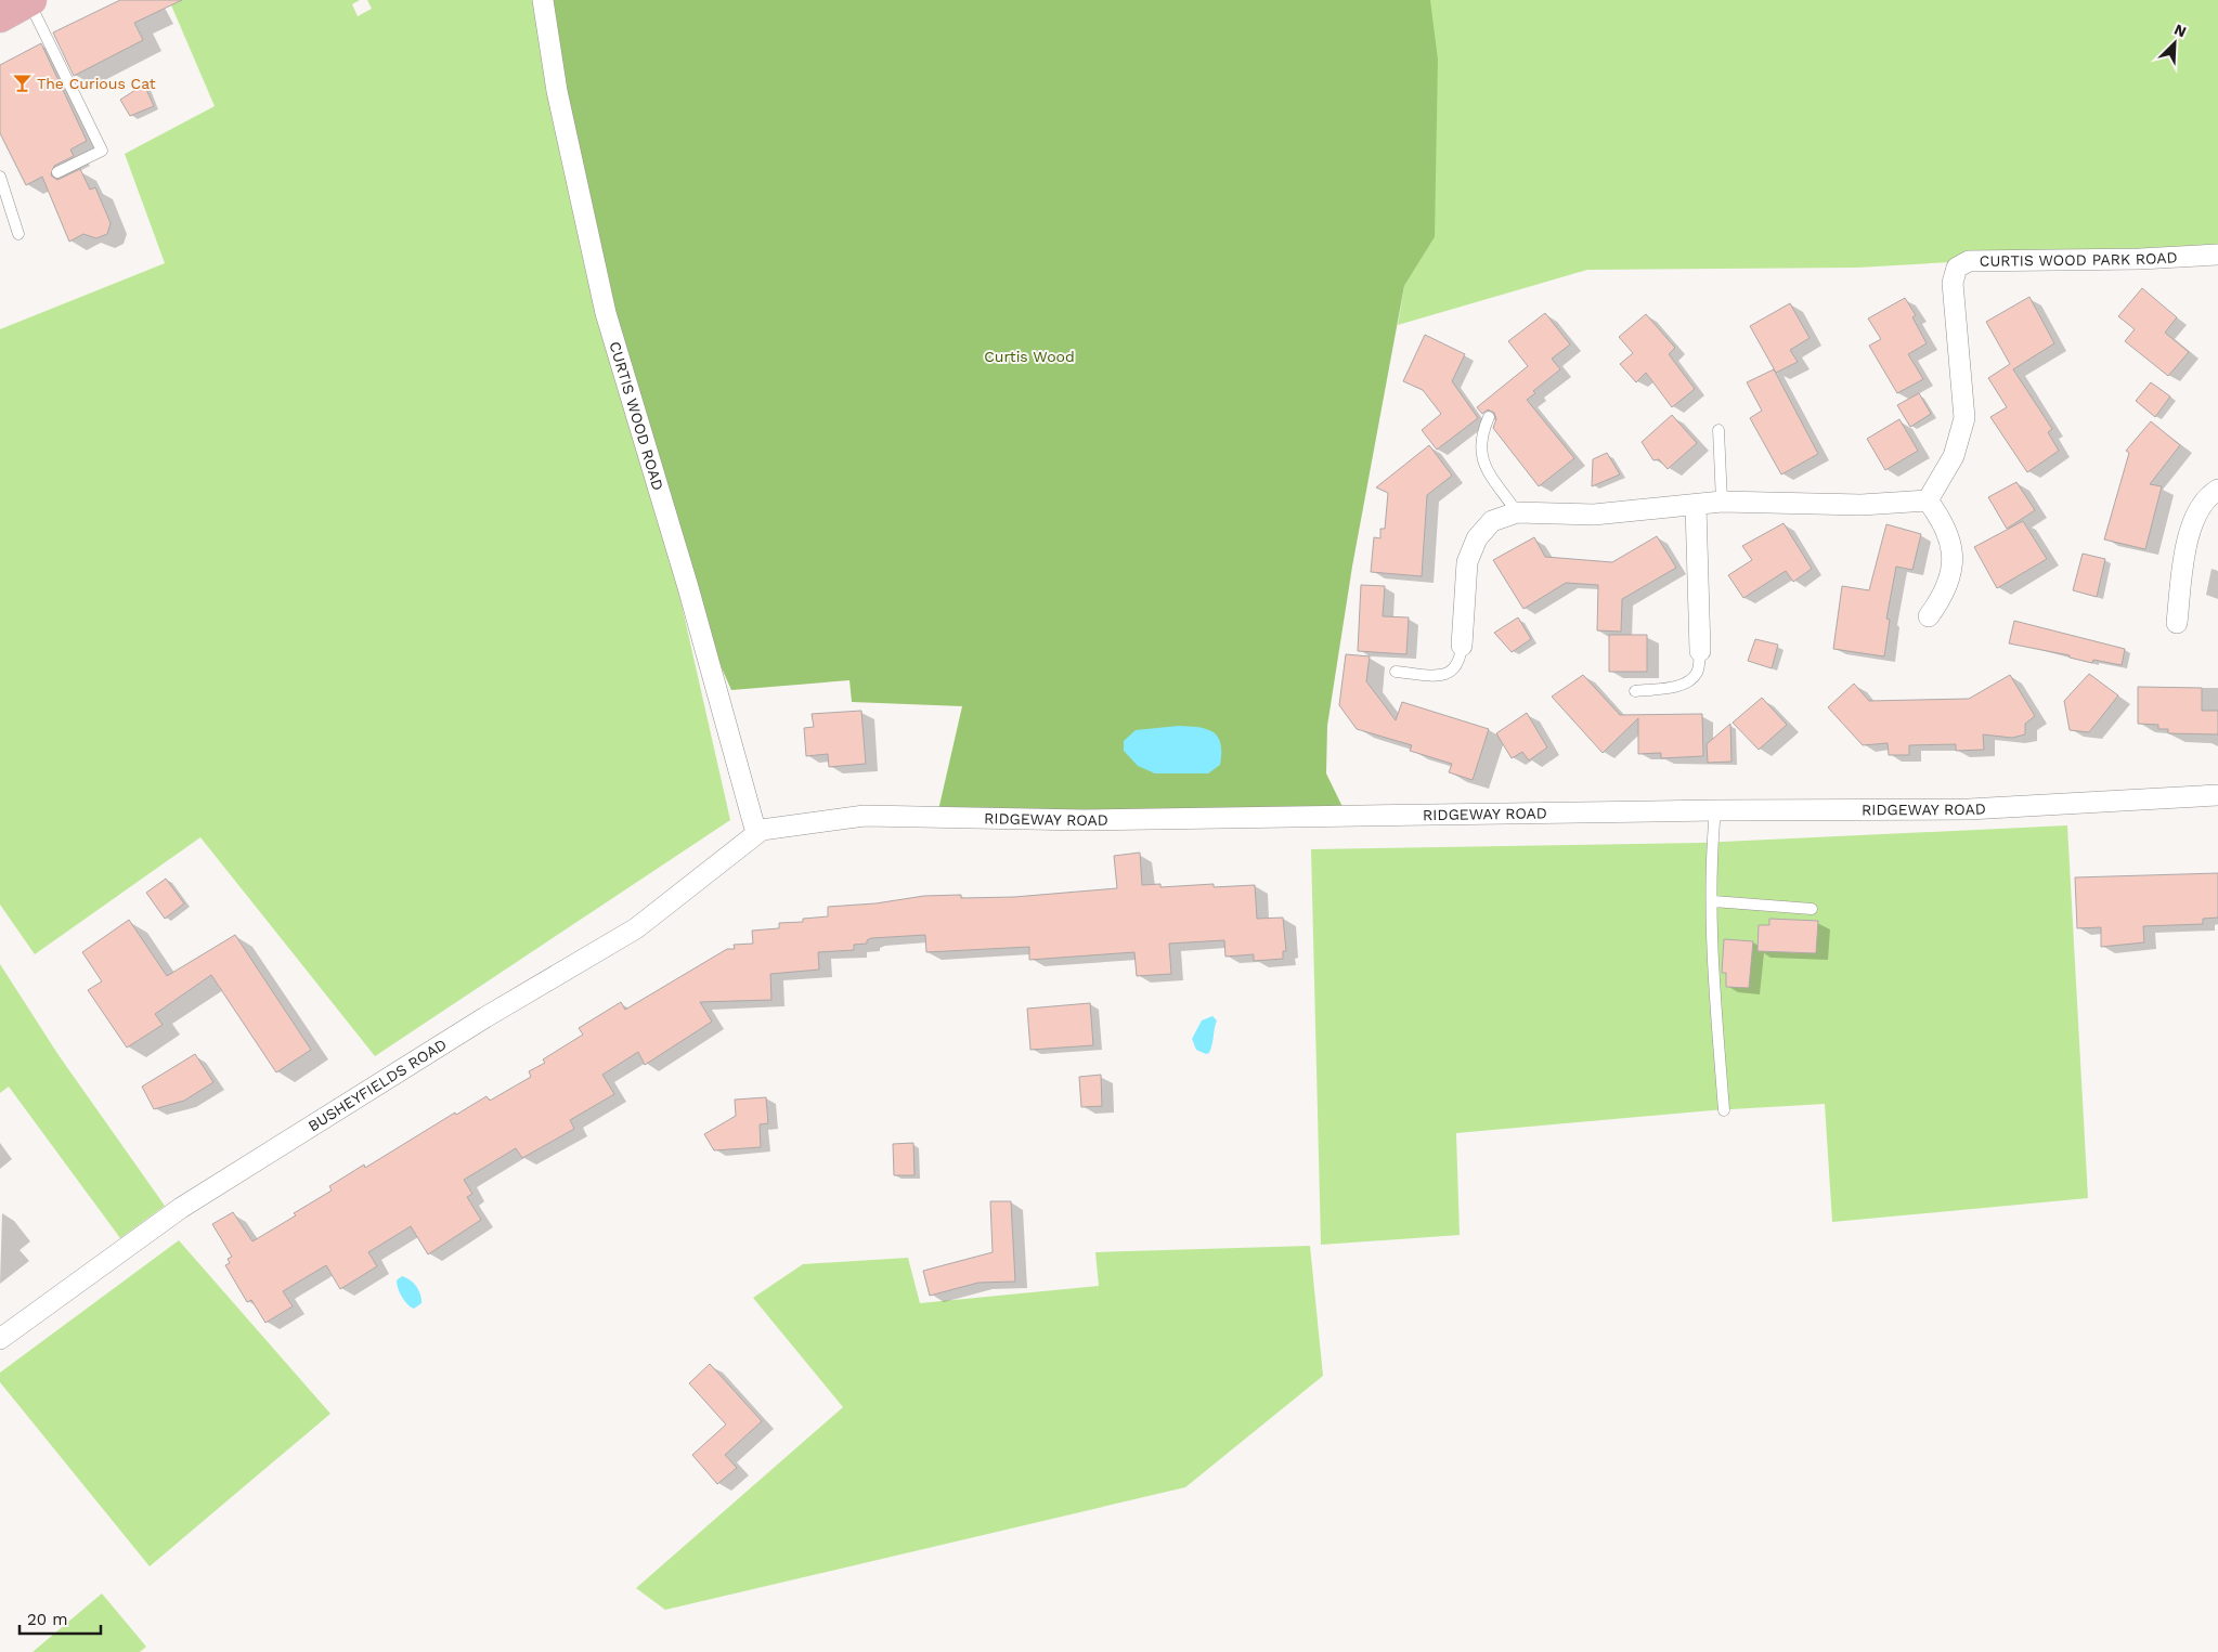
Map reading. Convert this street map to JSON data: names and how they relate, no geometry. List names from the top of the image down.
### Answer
{
  "streets": {
    "street": [
      "CURTIS WOOD PARK ROAD",
      "CURTIS WOOD ROAD",
      "RIDGEWAY ROAD",
      "BUSHEYFIELDS ROAD"
    ]
  },
  "crossings": [
    ["CURTIS WOOD ROAD", "RIDGEWAY ROAD"],
    ["CURTIS WOOD ROAD", "BUSHEYFIELDS ROAD"],
    ["RIDGEWAY ROAD", "BUSHEYFIELDS ROAD"]
  ],
  "parks": ["Curtis Wood"],
  "places": {
    "bar": ["The Curious Cat"]
  },
  "scale_bar": "20 m",
  "north": "top right"
}
